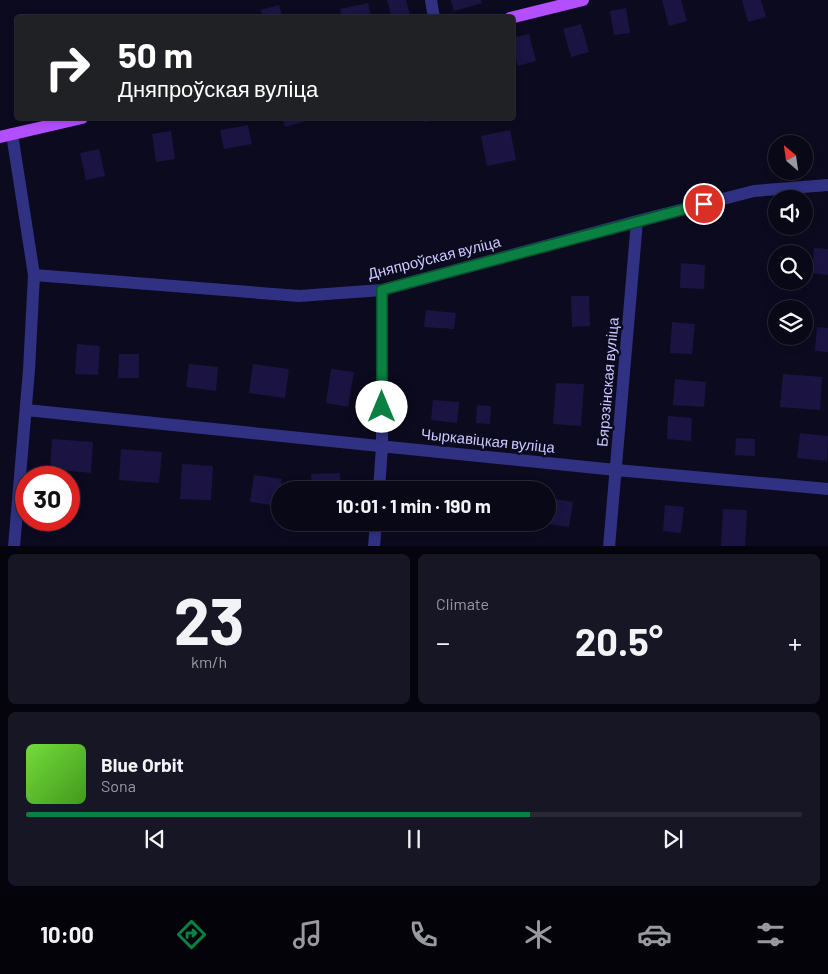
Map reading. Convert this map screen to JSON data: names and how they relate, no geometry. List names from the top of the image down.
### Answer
{
  "streets": {
    "street": ["Дняпроўская вуліца", "Бярэзінская вуліца", "Чыркавіцкая вуліца"]
  },
  "crossings": [
    ["Дняпроўская вуліца", "Бярэзінская вуліца"],
    ["Бярэзінская вуліца", "Чыркавіцкая вуліца"]
  ],
  "north": "top left",
  "page": {
    "turn": ["50 m", "Дняпроўская вуліца"],
    "limit": "30",
    "trip": "10:01 · 1 min · 190 m",
    "tile": [
      ["23", "km/h"],
      "Climate"
    ],
    "heat": ["−", "20.5°", "+"],
    "song": ["Blue Orbit", "Sona"],
    "tabs": "10:00"
  }
}
